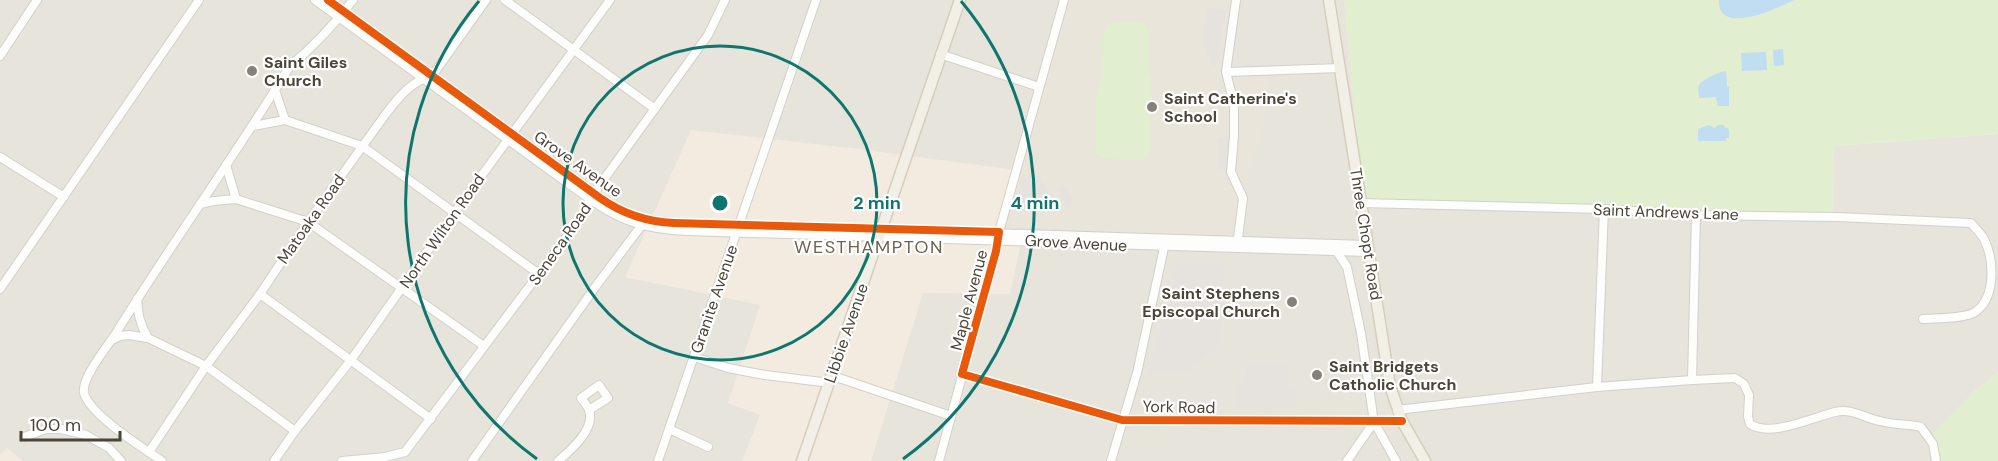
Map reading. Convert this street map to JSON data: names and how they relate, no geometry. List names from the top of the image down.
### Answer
{
  "streets": {
    "main road": ["Three Chopt Road", "Libbie Avenue"],
    "street": [
      "Grove Avenue",
      "Saint Andrews Lane",
      "Matoaka Road",
      "North Wilton Road",
      "Seneca Road",
      "Granite Avenue",
      "Maple Avenue",
      "York Road"
    ]
  },
  "crossings": [
    ["Grove Avenue", "Matoaka Road"],
    ["Grove Avenue", "North Wilton Road"],
    ["Grove Avenue", "Three Chopt Road"],
    ["Grove Avenue", "Seneca Road"],
    ["Grove Avenue", "Granite Avenue"],
    ["Grove Avenue", "Maple Avenue"],
    ["Grove Avenue", "Libbie Avenue"],
    ["Saint Andrews Lane", "Three Chopt Road"],
    ["Three Chopt Road", "York Road"],
    ["Maple Avenue", "York Road"]
  ],
  "districts": ["WESTHAMPTON"],
  "places": [
    "Saint Giles Church",
    "Saint Catherine's School",
    "Saint Stephens Episcopal Church",
    "Saint Bridgets Catholic Church"
  ],
  "scale_bar": "100 m",
  "rings": ["2 min", "4 min"]
}
